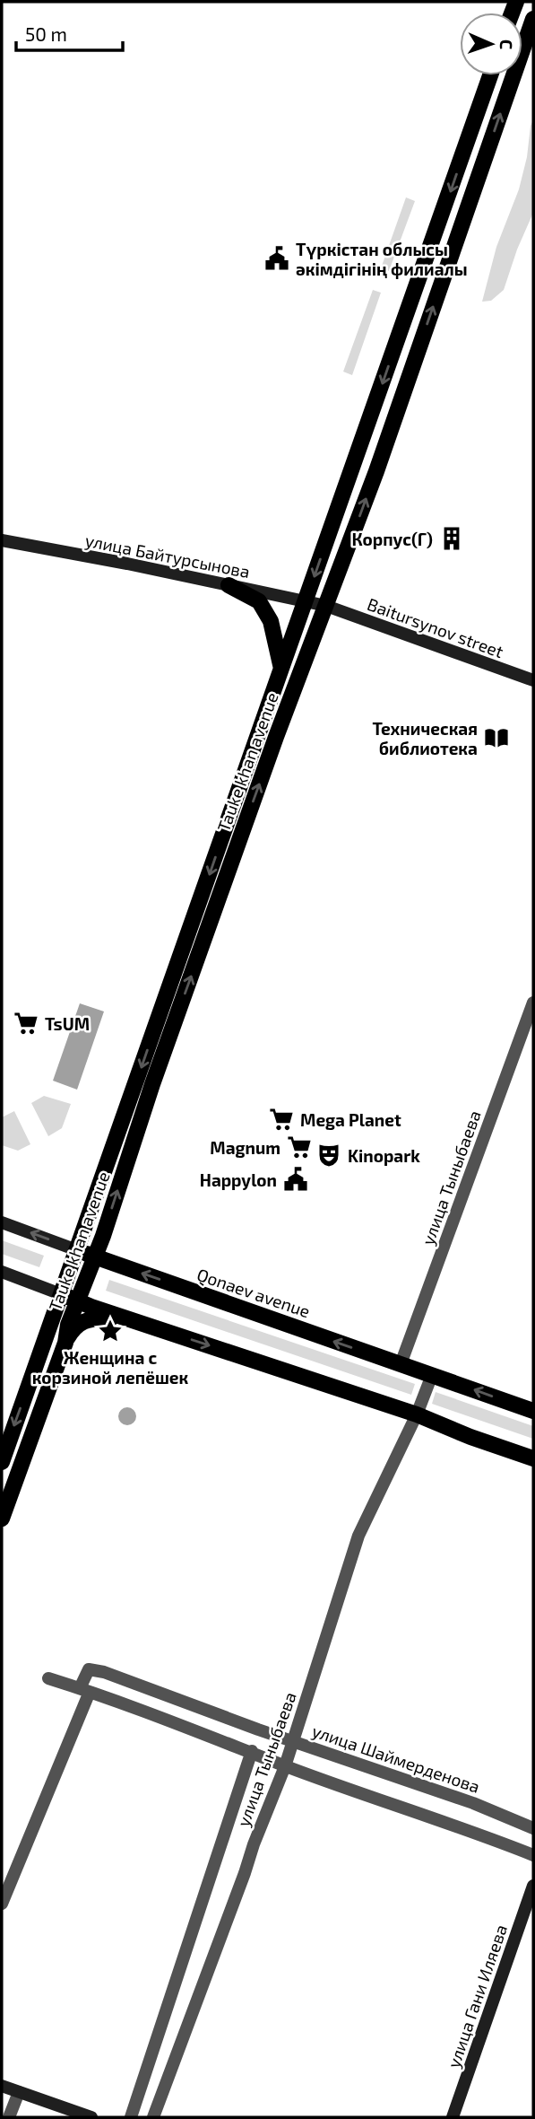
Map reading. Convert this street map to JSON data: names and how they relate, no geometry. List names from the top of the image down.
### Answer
{
  "streets": {
    "main road": ["Tauke khan avenue", "Qonaev avenue"],
    "street": [
      "улица Байтурсынова",
      "Baitursynov street",
      "улица Тыныбаева",
      "улица Шаймерденова",
      "улица Гани Иляева"
    ]
  },
  "crossings": [
    ["улица Байтурсынова", "Baitursynov street"],
    ["улица Байтурсынова", "Tauke khan avenue"],
    ["Baitursynov street", "Tauke khan avenue"],
    ["Tauke khan avenue", "Qonaev avenue"],
    ["улица Тыныбаева", "Qonaev avenue"],
    ["улица Тыныбаева", "улица Шаймерденова"]
  ],
  "places": {
    "public building": ["Түркістан облысы әкімдігінің филиалы", "Happylon"],
    "building": ["Корпус(Г)"],
    "library": ["Техническая библиотека"],
    "supermarket": ["TsUM", "Mega Planet", "Magnum"],
    "theatre": ["Kinopark"],
    "place": ["Женщина с корзиной лепёшек"]
  },
  "scale_bar": "50 m",
  "north": "right"
}
